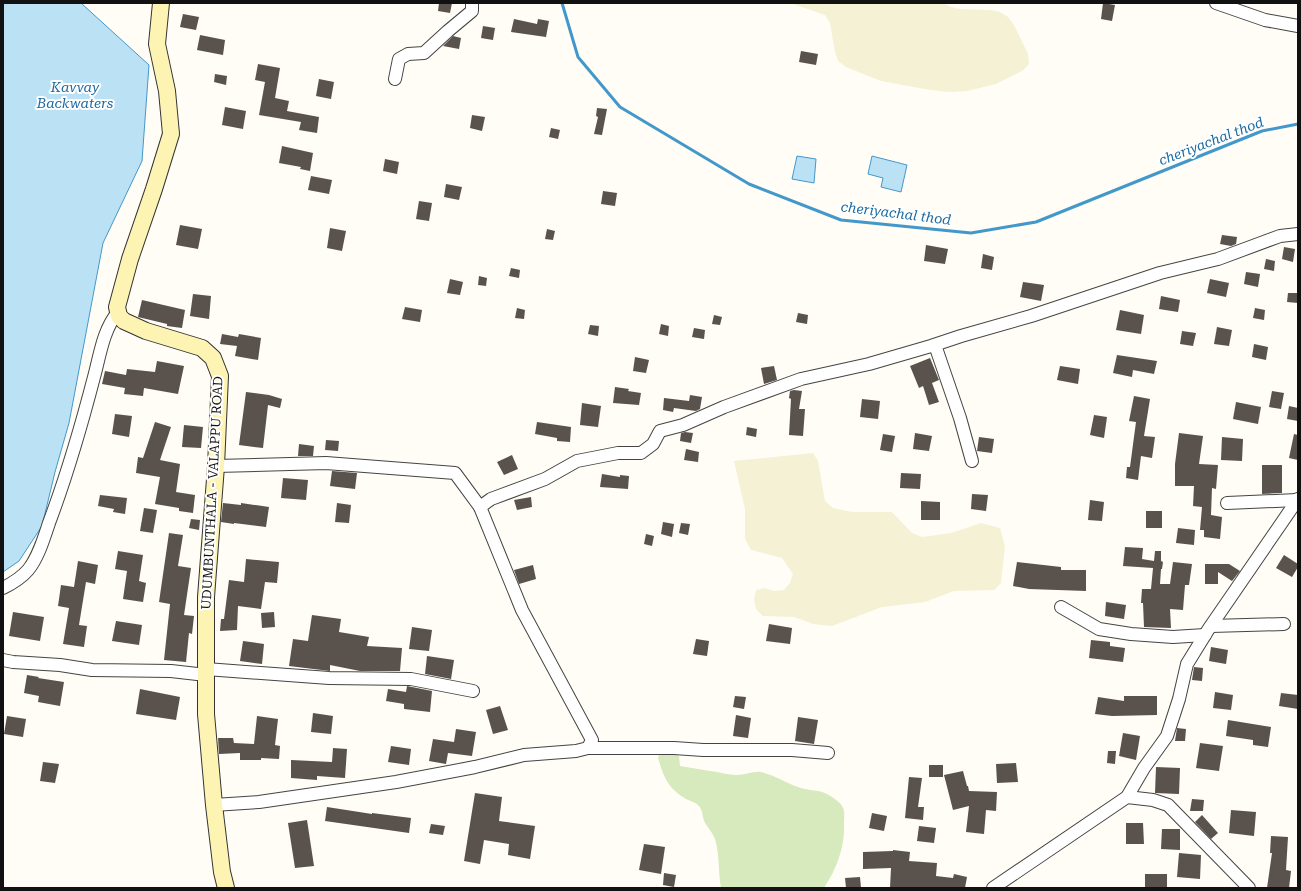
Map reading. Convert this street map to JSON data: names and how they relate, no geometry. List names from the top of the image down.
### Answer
{
  "streets": {
    "main road": ["UDUMBUNTHALA - VALAPPU ROAD"]
  },
  "water": ["Kavvay Backwaters", "cheriyachal thod"]
}
